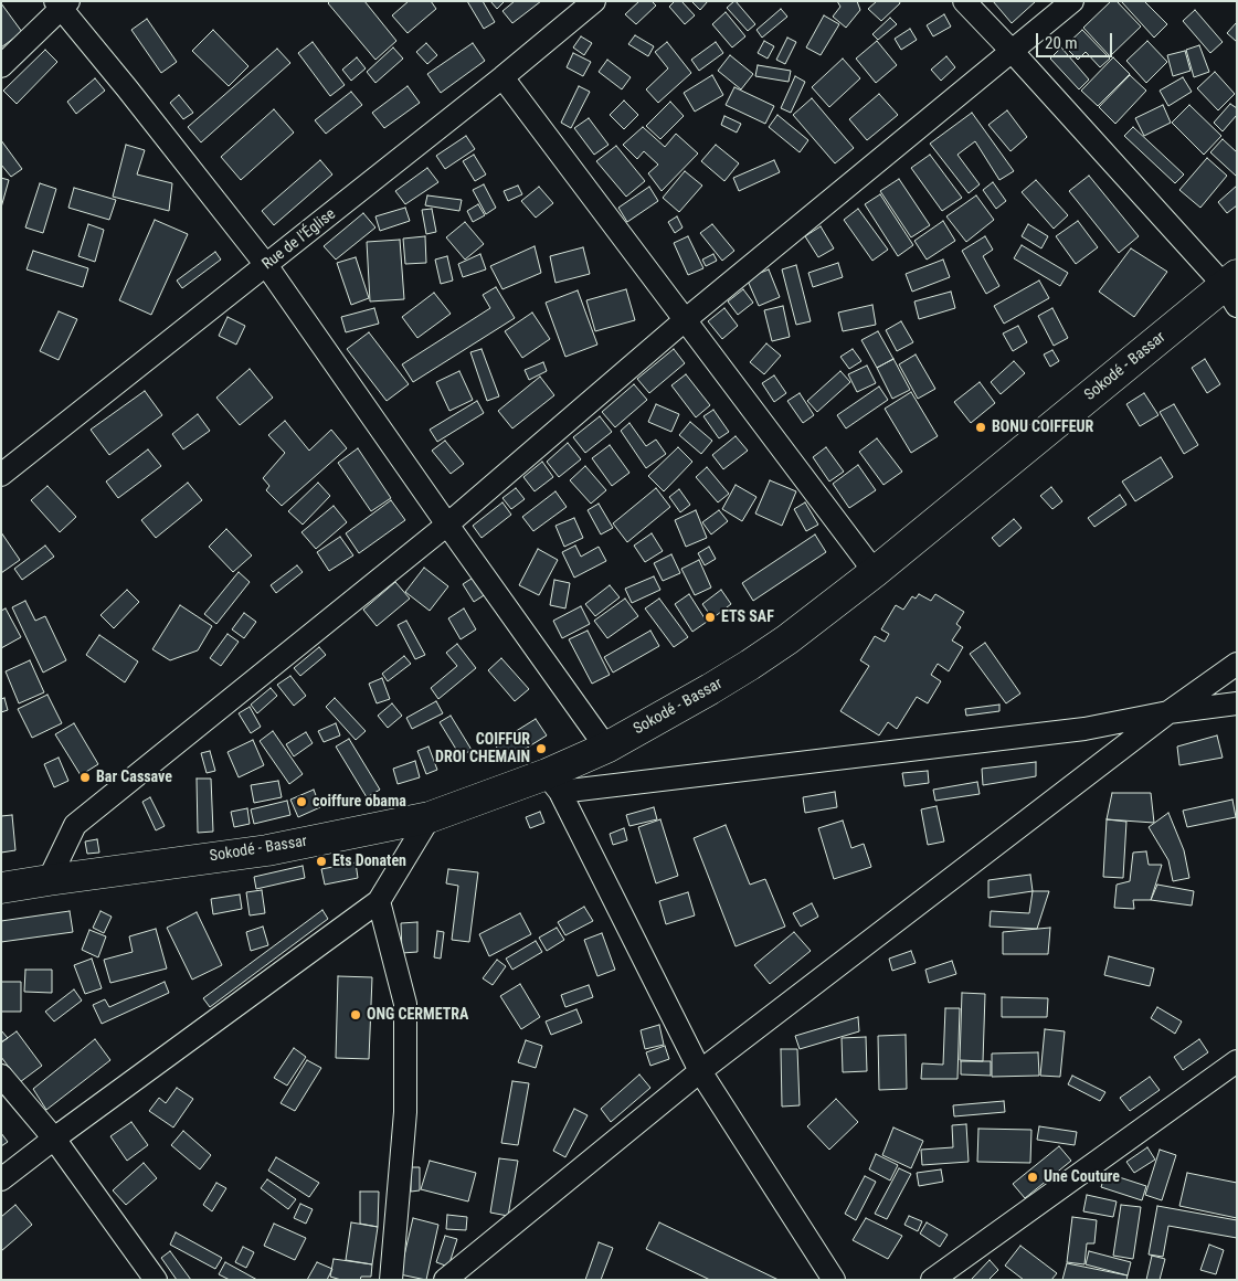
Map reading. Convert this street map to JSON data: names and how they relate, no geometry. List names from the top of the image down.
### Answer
{
  "streets": {
    "main road": ["Sokodé - Bassar"],
    "street": ["Rue de l'Église"]
  },
  "places": [
    "BONU COIFFEUR",
    "ETS SAF",
    "COIFFUR DROI CHEMAIN",
    "Bar Cassave",
    "coiffure obama",
    "Ets Donaten",
    "ONG CERMETRA",
    "Une Couture"
  ],
  "scale_bar": "20 m"
}
